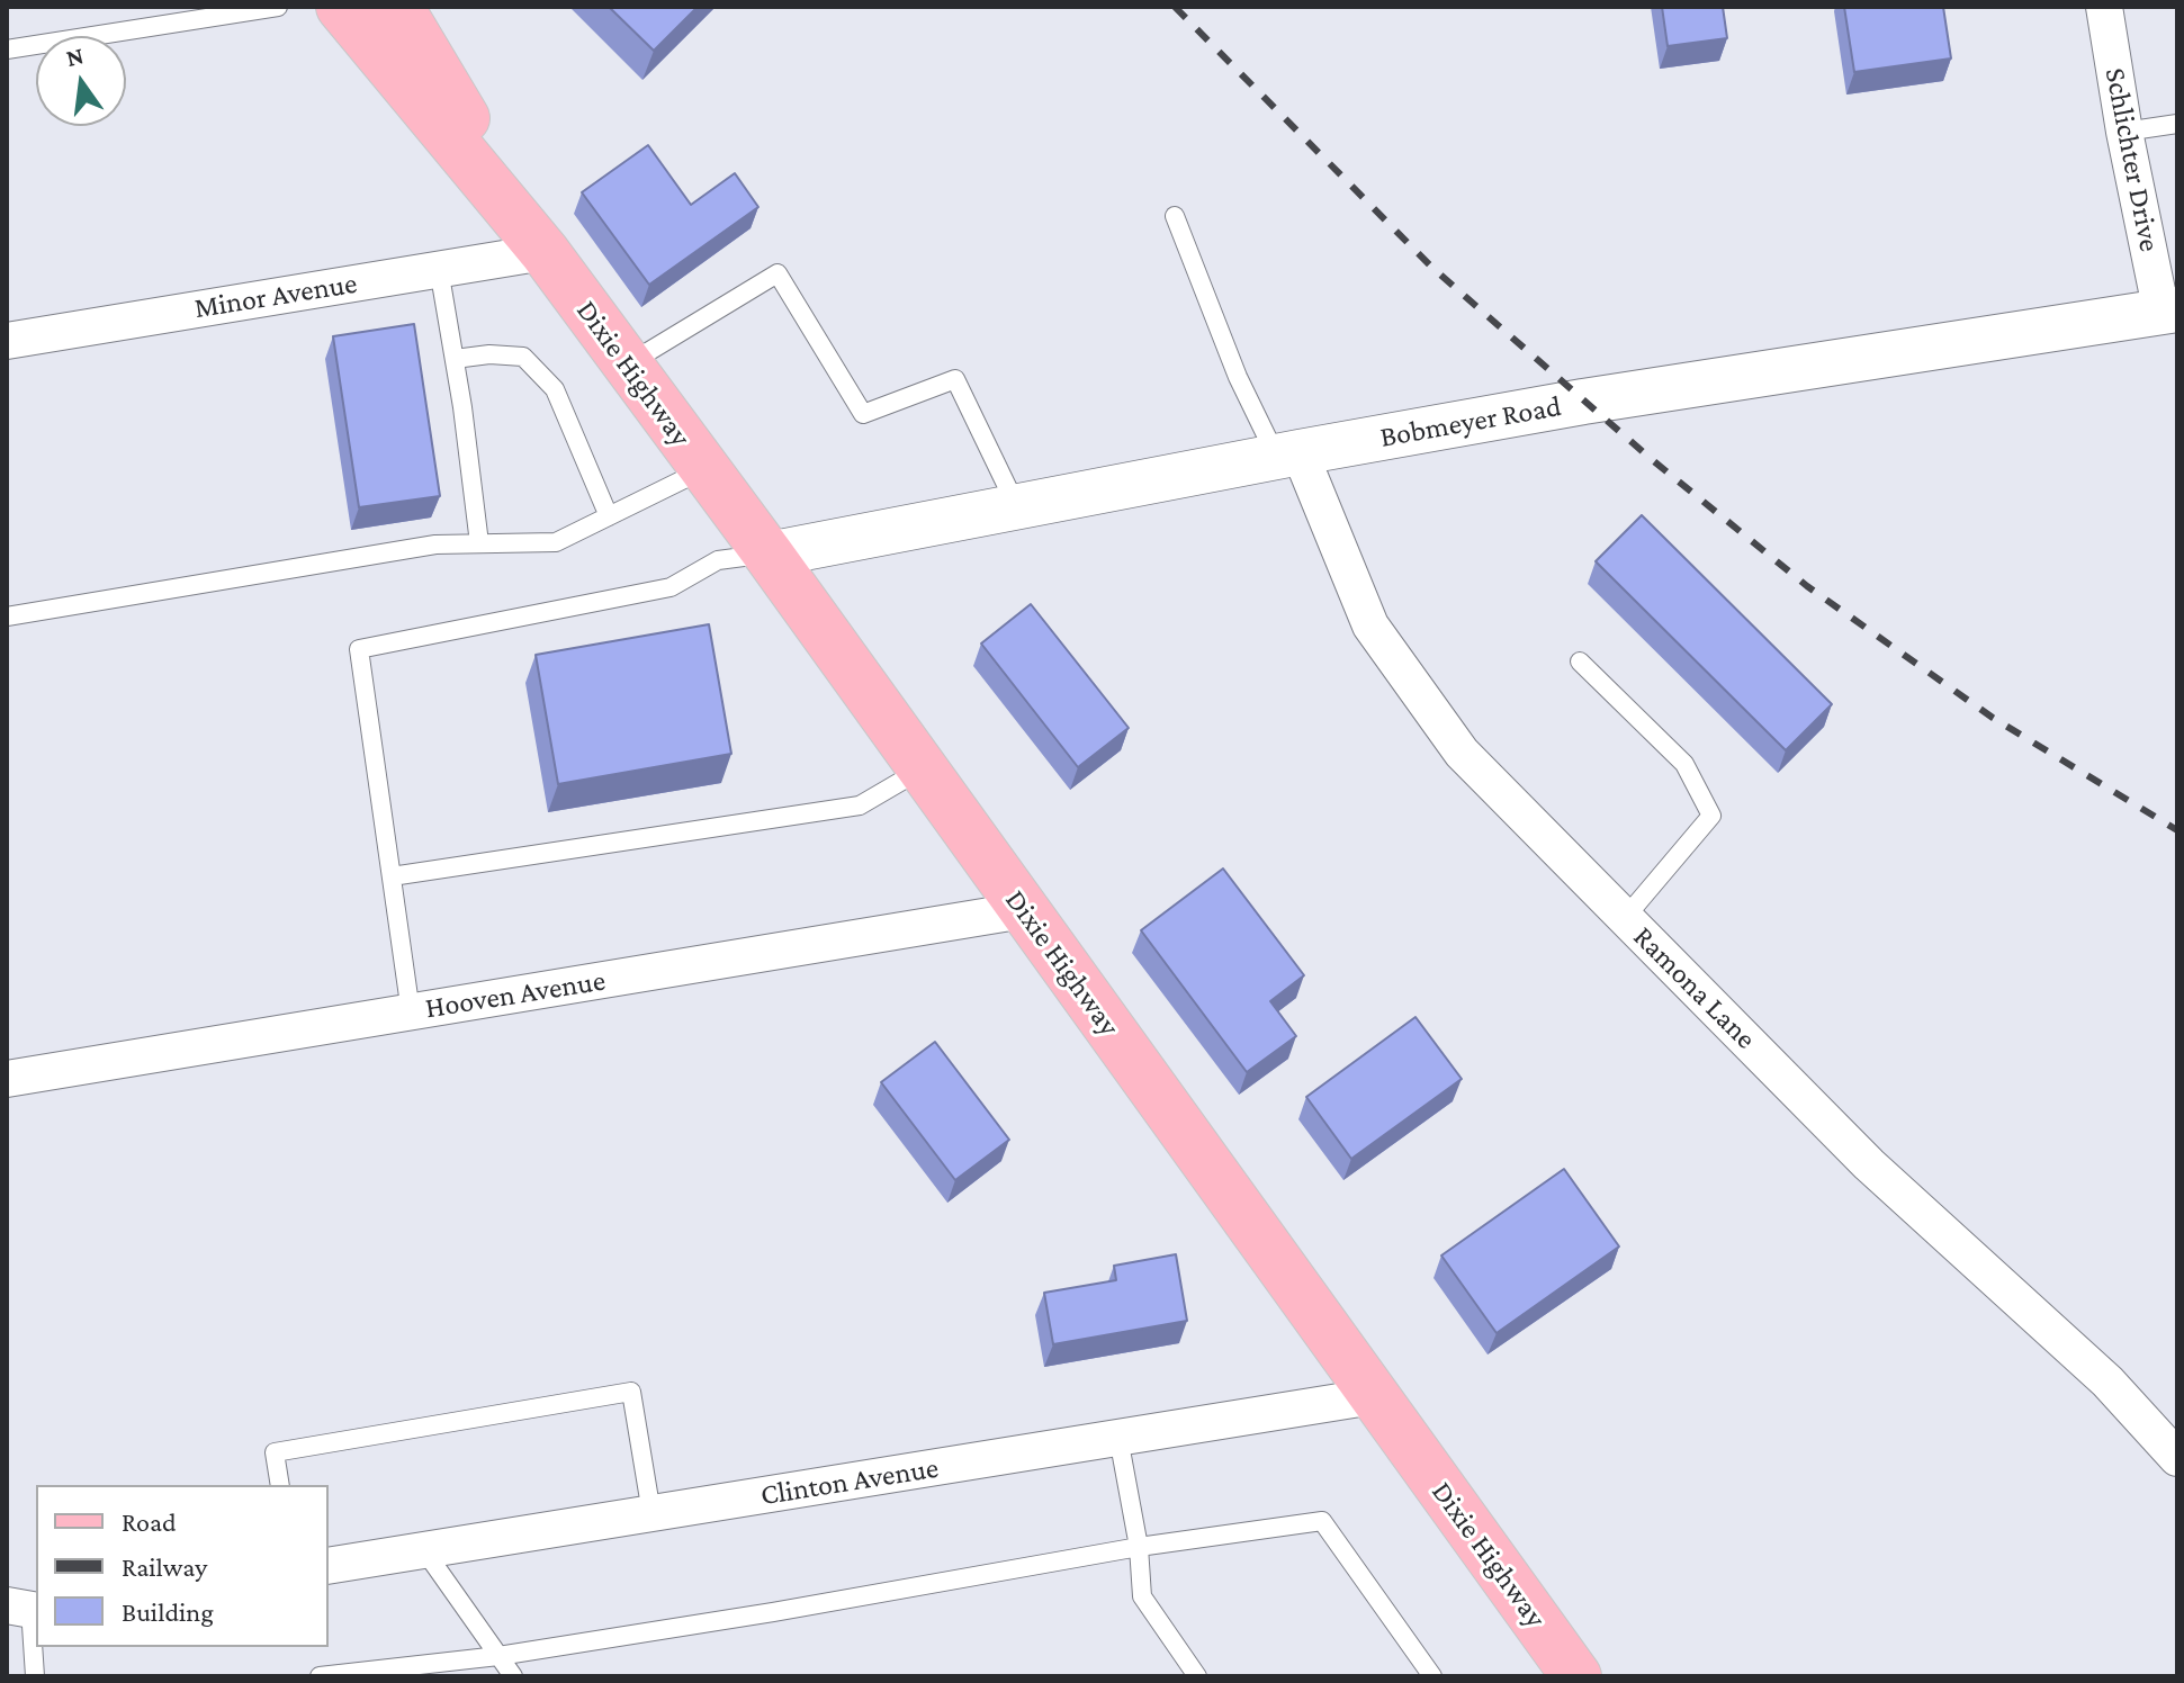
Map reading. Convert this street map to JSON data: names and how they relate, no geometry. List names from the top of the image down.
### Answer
{
  "streets": {
    "main road": ["Dixie Highway"],
    "street": [
      "Schlichter Drive",
      "Minor Avenue",
      "Bobmeyer Road",
      "Ramona Lane",
      "Hooven Avenue",
      "Clinton Avenue"
    ]
  },
  "crossings": [
    ["Schlichter Drive", "Bobmeyer Road"],
    ["Minor Avenue", "Dixie Highway"],
    ["Dixie Highway", "Bobmeyer Road"],
    ["Dixie Highway", "Hooven Avenue"],
    ["Dixie Highway", "Clinton Avenue"],
    ["Bobmeyer Road", "Ramona Lane"]
  ],
  "legend": ["Road", "Railway", "Building"],
  "north": "top"
}
